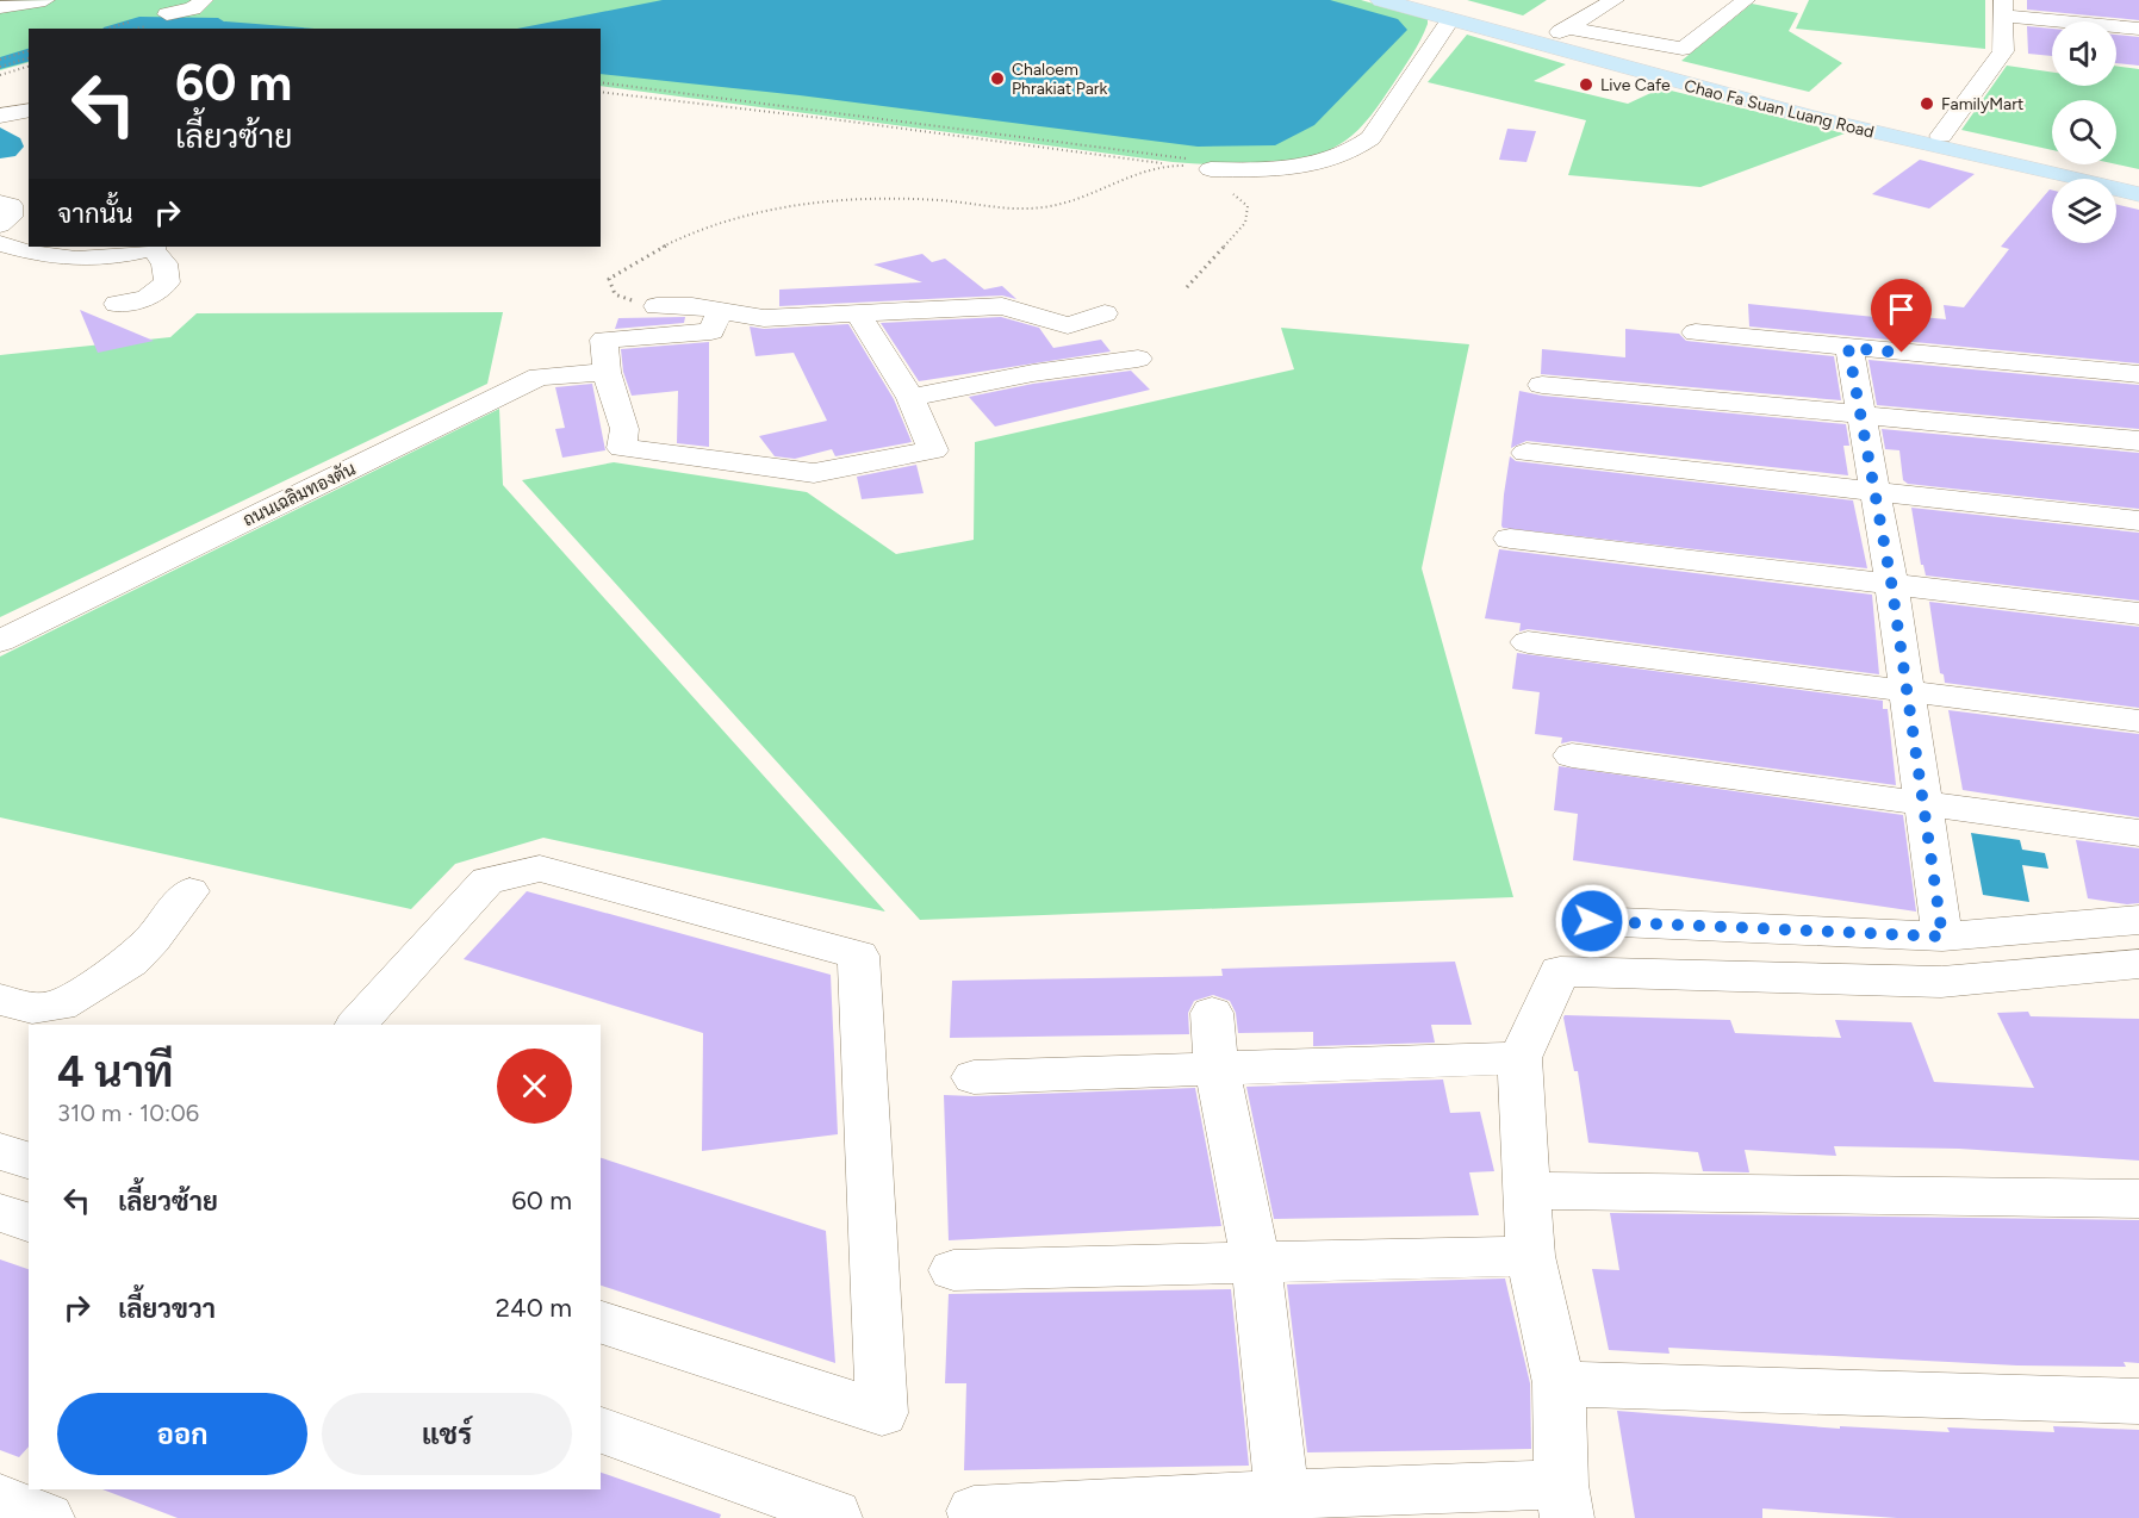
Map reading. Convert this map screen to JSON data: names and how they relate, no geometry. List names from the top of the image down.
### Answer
{
  "streets": {
    "main road": ["Chao Fa Suan Luang Road"],
    "street": ["ถนนเฉลิมทองตัน"]
  },
  "places": ["Chaloem Phrakiat Park", "Live Cafe", "FamilyMart"],
  "page": {
    "turn": ["60 m", "เลี้ยวซ้าย"],
    "then": "จากนั้น",
    "heading": ["4 นาที", "310 m · 10:06"],
    "list": [
      {
        "name": "เลี้ยวซ้าย",
        "value": "60 m"
      },
      {
        "name": "เลี้ยวขวา",
        "value": "240 m"
      }
    ],
    "buttons": ["ออก", "แชร์"]
  }
}
